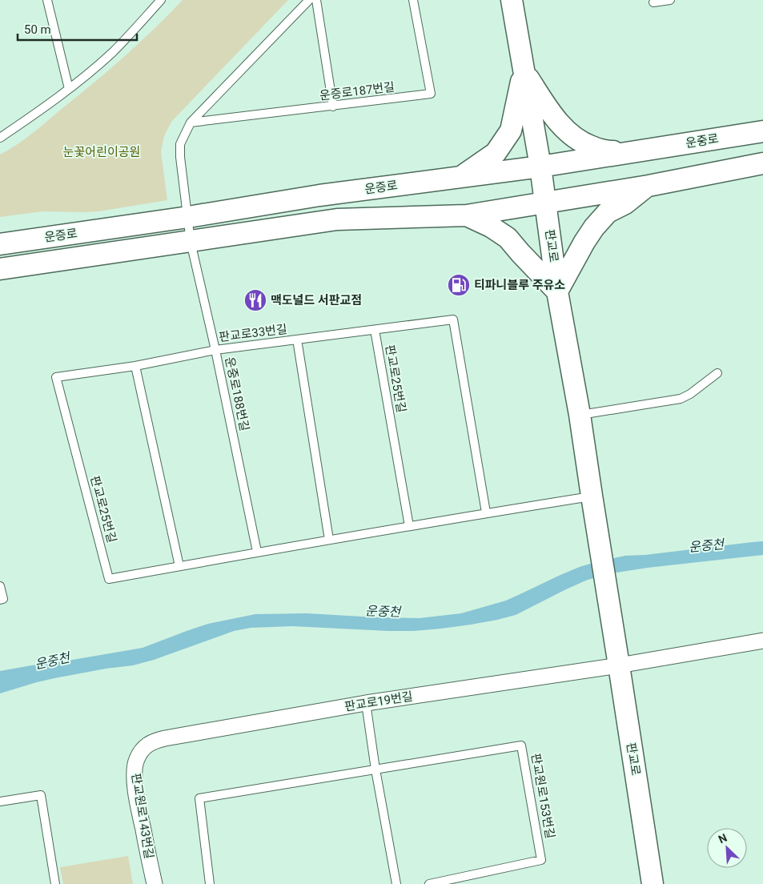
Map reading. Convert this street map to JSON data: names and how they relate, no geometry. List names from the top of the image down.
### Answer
{
  "streets": {
    "main road": ["운중로", "판교로"],
    "street": ["판교로19번길", "판교원로143번길"],
    "lane": [
      "운중로187번길",
      "판교로33번길",
      "판교로25번길",
      "운중로188번길",
      "판교원로153번길"
    ]
  },
  "crossings": [
    ["운중로", "판교로"],
    ["운중로", "운중로188번길"],
    ["판교로", "판교로25번길"],
    ["판교로", "판교로19번길"],
    ["판교로33번길", "판교로25번길"],
    ["판교로33번길", "운중로188번길"],
    ["판교로25번길", "운중로188번길"],
    ["판교로19번길", "판교원로143번길"]
  ],
  "water": ["운중천"],
  "parks": ["눈꽃어린이공원"],
  "places": {
    "fuel station": ["티파니블루 주유소"],
    "restaurant": ["맥도널드 서판교점"]
  },
  "scale_bar": "50 m",
  "north": "top left"
}
